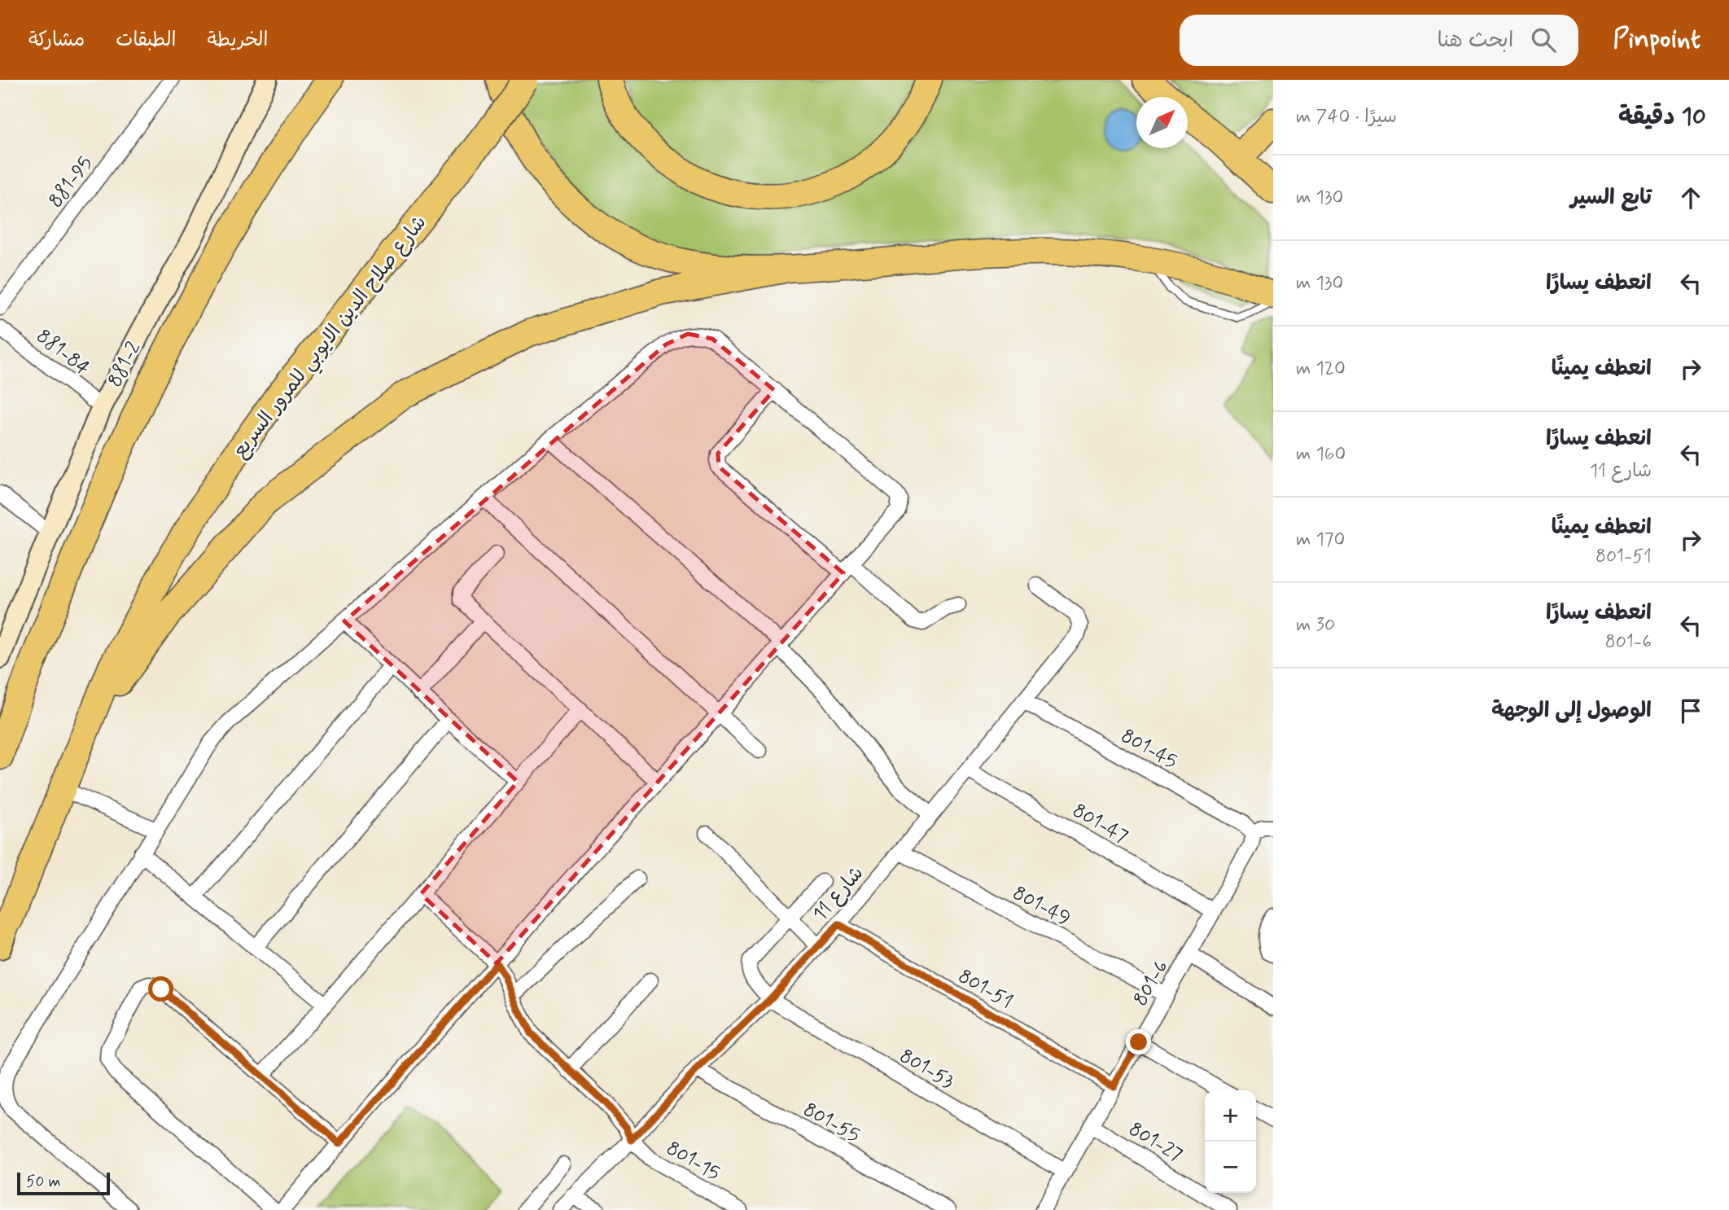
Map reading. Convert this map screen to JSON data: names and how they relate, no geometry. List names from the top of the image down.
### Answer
{
  "streets": {
    "highway": ["شارع صلاح الدين الايوبي للمرور السريع"],
    "street": [
      "881-95",
      "881-84",
      "881-2",
      "801-45",
      "801-47",
      "شارع 11",
      "801-49",
      "801-6",
      "801-51",
      "801-53",
      "801-55",
      "801-27",
      "801-15"
    ]
  },
  "crossings": [
    ["881-84", "881-2"],
    ["801-45", "شارع 11"],
    ["801-45", "801-6"],
    ["801-47", "شارع 11"],
    ["801-47", "801-6"],
    ["شارع 11", "801-49"],
    ["شارع 11", "801-51"],
    ["شارع 11", "801-53"],
    ["شارع 11", "801-55"],
    ["شارع 11", "801-15"],
    ["801-49", "801-6"],
    ["801-6", "801-51"],
    ["801-6", "801-53"],
    ["801-6", "801-27"]
  ],
  "scale_bar": "50 m",
  "north": "top right",
  "page": {
    "header": "Pinpoint",
    "search": "ابحث هنا",
    "nav": ["الخريطة", "الطبقات", "مشاركة"],
    "heading": ["10 دقيقة", "سيرًا · 740 m"],
    "list": [
      ["تابع السير", "130 m"],
      ["انعطف يسارًا", "130 m"],
      ["انعطف يمينًا", "120 m"],
      ["انعطف يسارًا", "شارع 11", "160 m"],
      ["انعطف يمينًا", "801-51", "170 m"],
      ["انعطف يسارًا", "801-6", "30 m"],
      "الوصول إلى الوجهة"
    ],
    "map_buttons": ["+", "−"],
    "scale": "50 m"
  }
}
